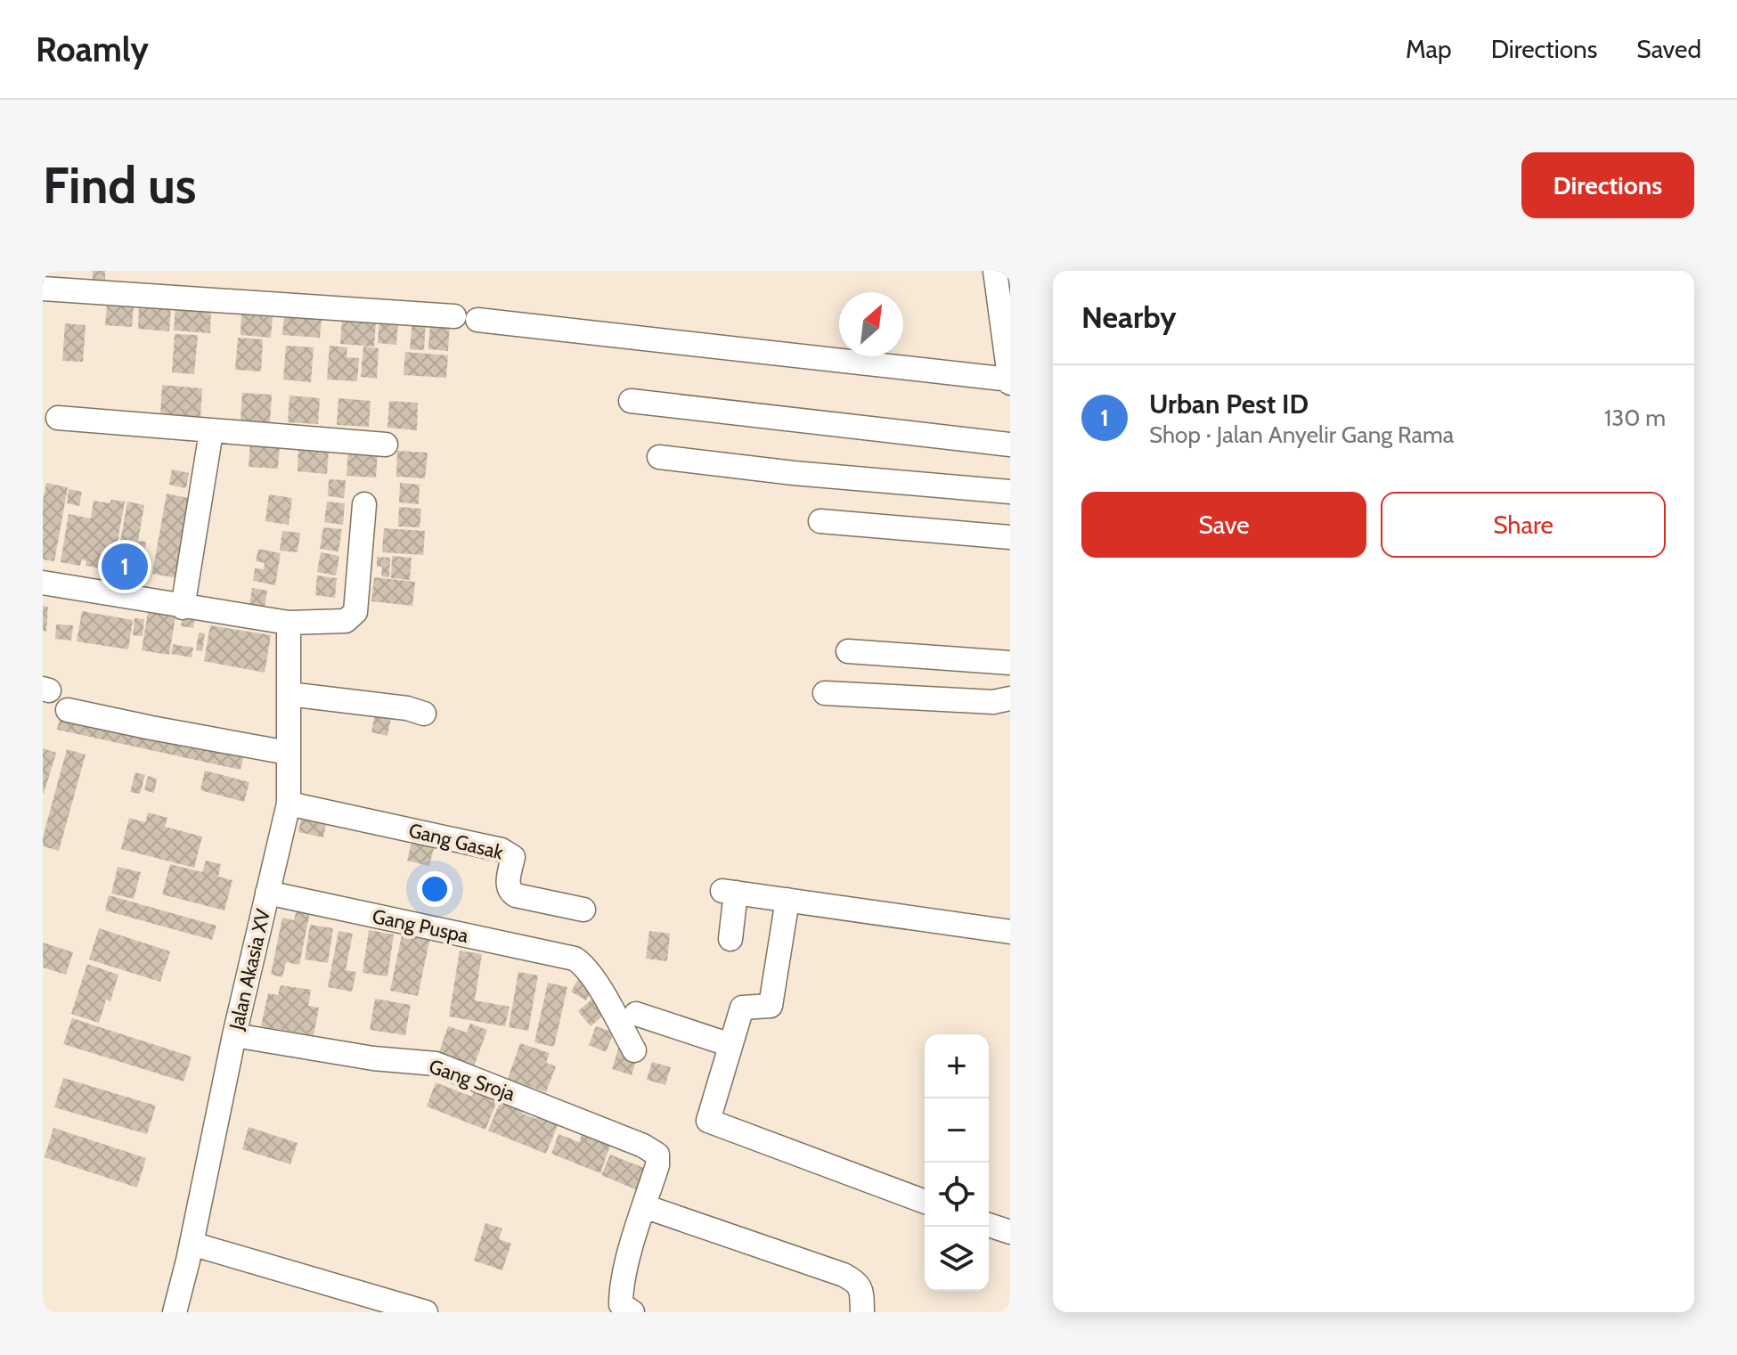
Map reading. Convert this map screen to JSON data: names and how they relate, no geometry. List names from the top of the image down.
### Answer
{
  "streets": {
    "street": [
      "Gang Gasak",
      "Gang Puspa",
      "Jalan Akasia XV",
      "Gang Sroja"
    ]
  },
  "crossings": [
    ["Gang Gasak", "Jalan Akasia XV"],
    ["Gang Puspa", "Jalan Akasia XV"],
    ["Jalan Akasia XV", "Gang Sroja"]
  ],
  "north": "top right",
  "page": {
    "header": "Roamly",
    "nav": ["Map", "Directions", "Saved"],
    "buttons": [
      "Directions",
      ["Save", "Share"]
    ],
    "title": "Find us",
    "heading": "Nearby",
    "list": [
      {
        "mark": "1",
        "name": "Urban Pest ID",
        "note": "Shop · Jalan Anyelir Gang Rama",
        "value": "130 m"
      }
    ],
    "pins": "1",
    "map_buttons": ["+", "−"]
  }
}
